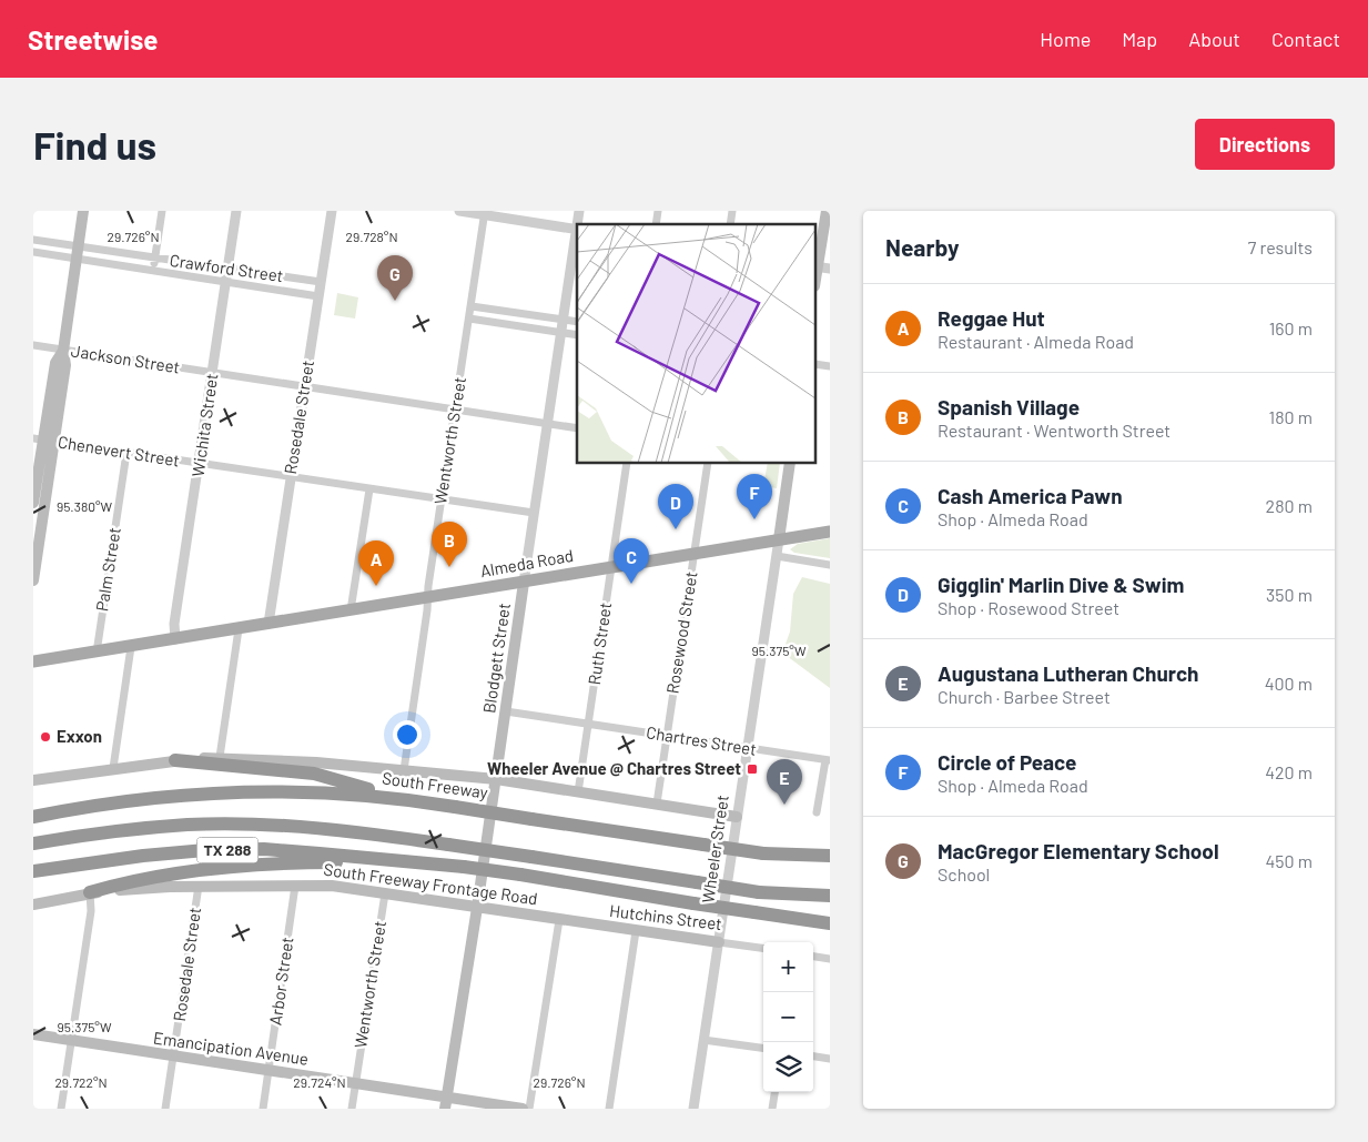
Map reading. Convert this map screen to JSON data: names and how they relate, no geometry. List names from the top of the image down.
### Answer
{
  "streets": {
    "highway": ["South Freeway", "TX 288"],
    "main road": [
      "Almeda Road",
      "Blodgett Street",
      "Wheeler Street",
      "South Freeway Frontage Road",
      "Hutchins Street",
      "Emancipation Avenue"
    ],
    "street": [
      "Crawford Street",
      "Jackson Street",
      "Rosedale Street",
      "Wichita Street",
      "Wentworth Street",
      "Chenevert Street",
      "Palm Street",
      "Rosewood Street",
      "Ruth Street",
      "Chartres Street",
      "Arbor Street"
    ]
  },
  "crossings": [
    ["Crawford Street", "Rosedale Street"],
    ["Crawford Street", "Wichita Street"],
    ["Jackson Street", "Rosedale Street"],
    ["Jackson Street", "Wichita Street"],
    ["Jackson Street", "Wentworth Street"],
    ["Jackson Street", "Blodgett Street"],
    ["Rosedale Street", "Chenevert Street"],
    ["Rosedale Street", "Almeda Road"],
    ["Rosedale Street", "South Freeway Frontage Road"],
    ["Rosedale Street", "Emancipation Avenue"],
    ["Wichita Street", "Chenevert Street"],
    ["Wichita Street", "Almeda Road"],
    ["Wentworth Street", "Chenevert Street"],
    ["Wentworth Street", "Almeda Road"],
    ["Wentworth Street", "South Freeway Frontage Road"],
    ["Wentworth Street", "Emancipation Avenue"],
    ["Chenevert Street", "Palm Street"],
    ["Chenevert Street", "Blodgett Street"],
    ["Almeda Road", "Palm Street"],
    ["Almeda Road", "Rosewood Street"],
    ["Almeda Road", "Ruth Street"],
    ["Almeda Road", "Blodgett Street"],
    ["Almeda Road", "Wheeler Street"],
    ["Rosewood Street", "Chartres Street"],
    ["Ruth Street", "Chartres Street"],
    ["Blodgett Street", "Chartres Street"],
    ["Blodgett Street", "South Freeway Frontage Road"],
    ["Blodgett Street", "Emancipation Avenue"],
    ["Chartres Street", "Wheeler Street"],
    ["Wheeler Street", "Hutchins Street"],
    ["South Freeway Frontage Road", "Hutchins Street"],
    ["South Freeway Frontage Road", "Arbor Street"],
    ["Arbor Street", "Emancipation Avenue"]
  ],
  "places": {
    "other": ["Exxon"],
    "transit": ["Wheeler Avenue @ Chartres Street"]
  },
  "page": {
    "header": "Streetwise",
    "nav": [
      "Home",
      "Map",
      "About",
      "Contact"
    ],
    "buttons": "Directions",
    "title": "Find us",
    "heading": ["Nearby", "7 results"],
    "pins": [
      "G",
      "F",
      "D",
      "B",
      "C",
      "A",
      "E"
    ],
    "list": [
      {
        "mark": "A",
        "name": "Reggae Hut",
        "note": "Restaurant · Almeda Road",
        "value": "160 m"
      },
      {
        "mark": "B",
        "name": "Spanish Village",
        "note": "Restaurant · Wentworth Street",
        "value": "180 m"
      },
      {
        "mark": "C",
        "name": "Cash America Pawn",
        "note": "Shop · Almeda Road",
        "value": "280 m"
      },
      {
        "mark": "D",
        "name": "Gigglin' Marlin Dive & Swim",
        "note": "Shop · Rosewood Street",
        "value": "350 m"
      },
      {
        "mark": "E",
        "name": "Augustana Lutheran Church",
        "note": "Church · Barbee Street",
        "value": "400 m"
      },
      {
        "mark": "F",
        "name": "Circle of Peace",
        "note": "Shop · Almeda Road",
        "value": "420 m"
      },
      {
        "mark": "G",
        "name": "MacGregor Elementary School",
        "note": "School",
        "value": "450 m"
      }
    ],
    "map_buttons": ["+", "−"]
  },
  "coordinates": [
    "29.728°N",
    "29.726°N",
    "95.380°W",
    "95.375°W",
    "29.722°N",
    "29.724°N"
  ]
}
